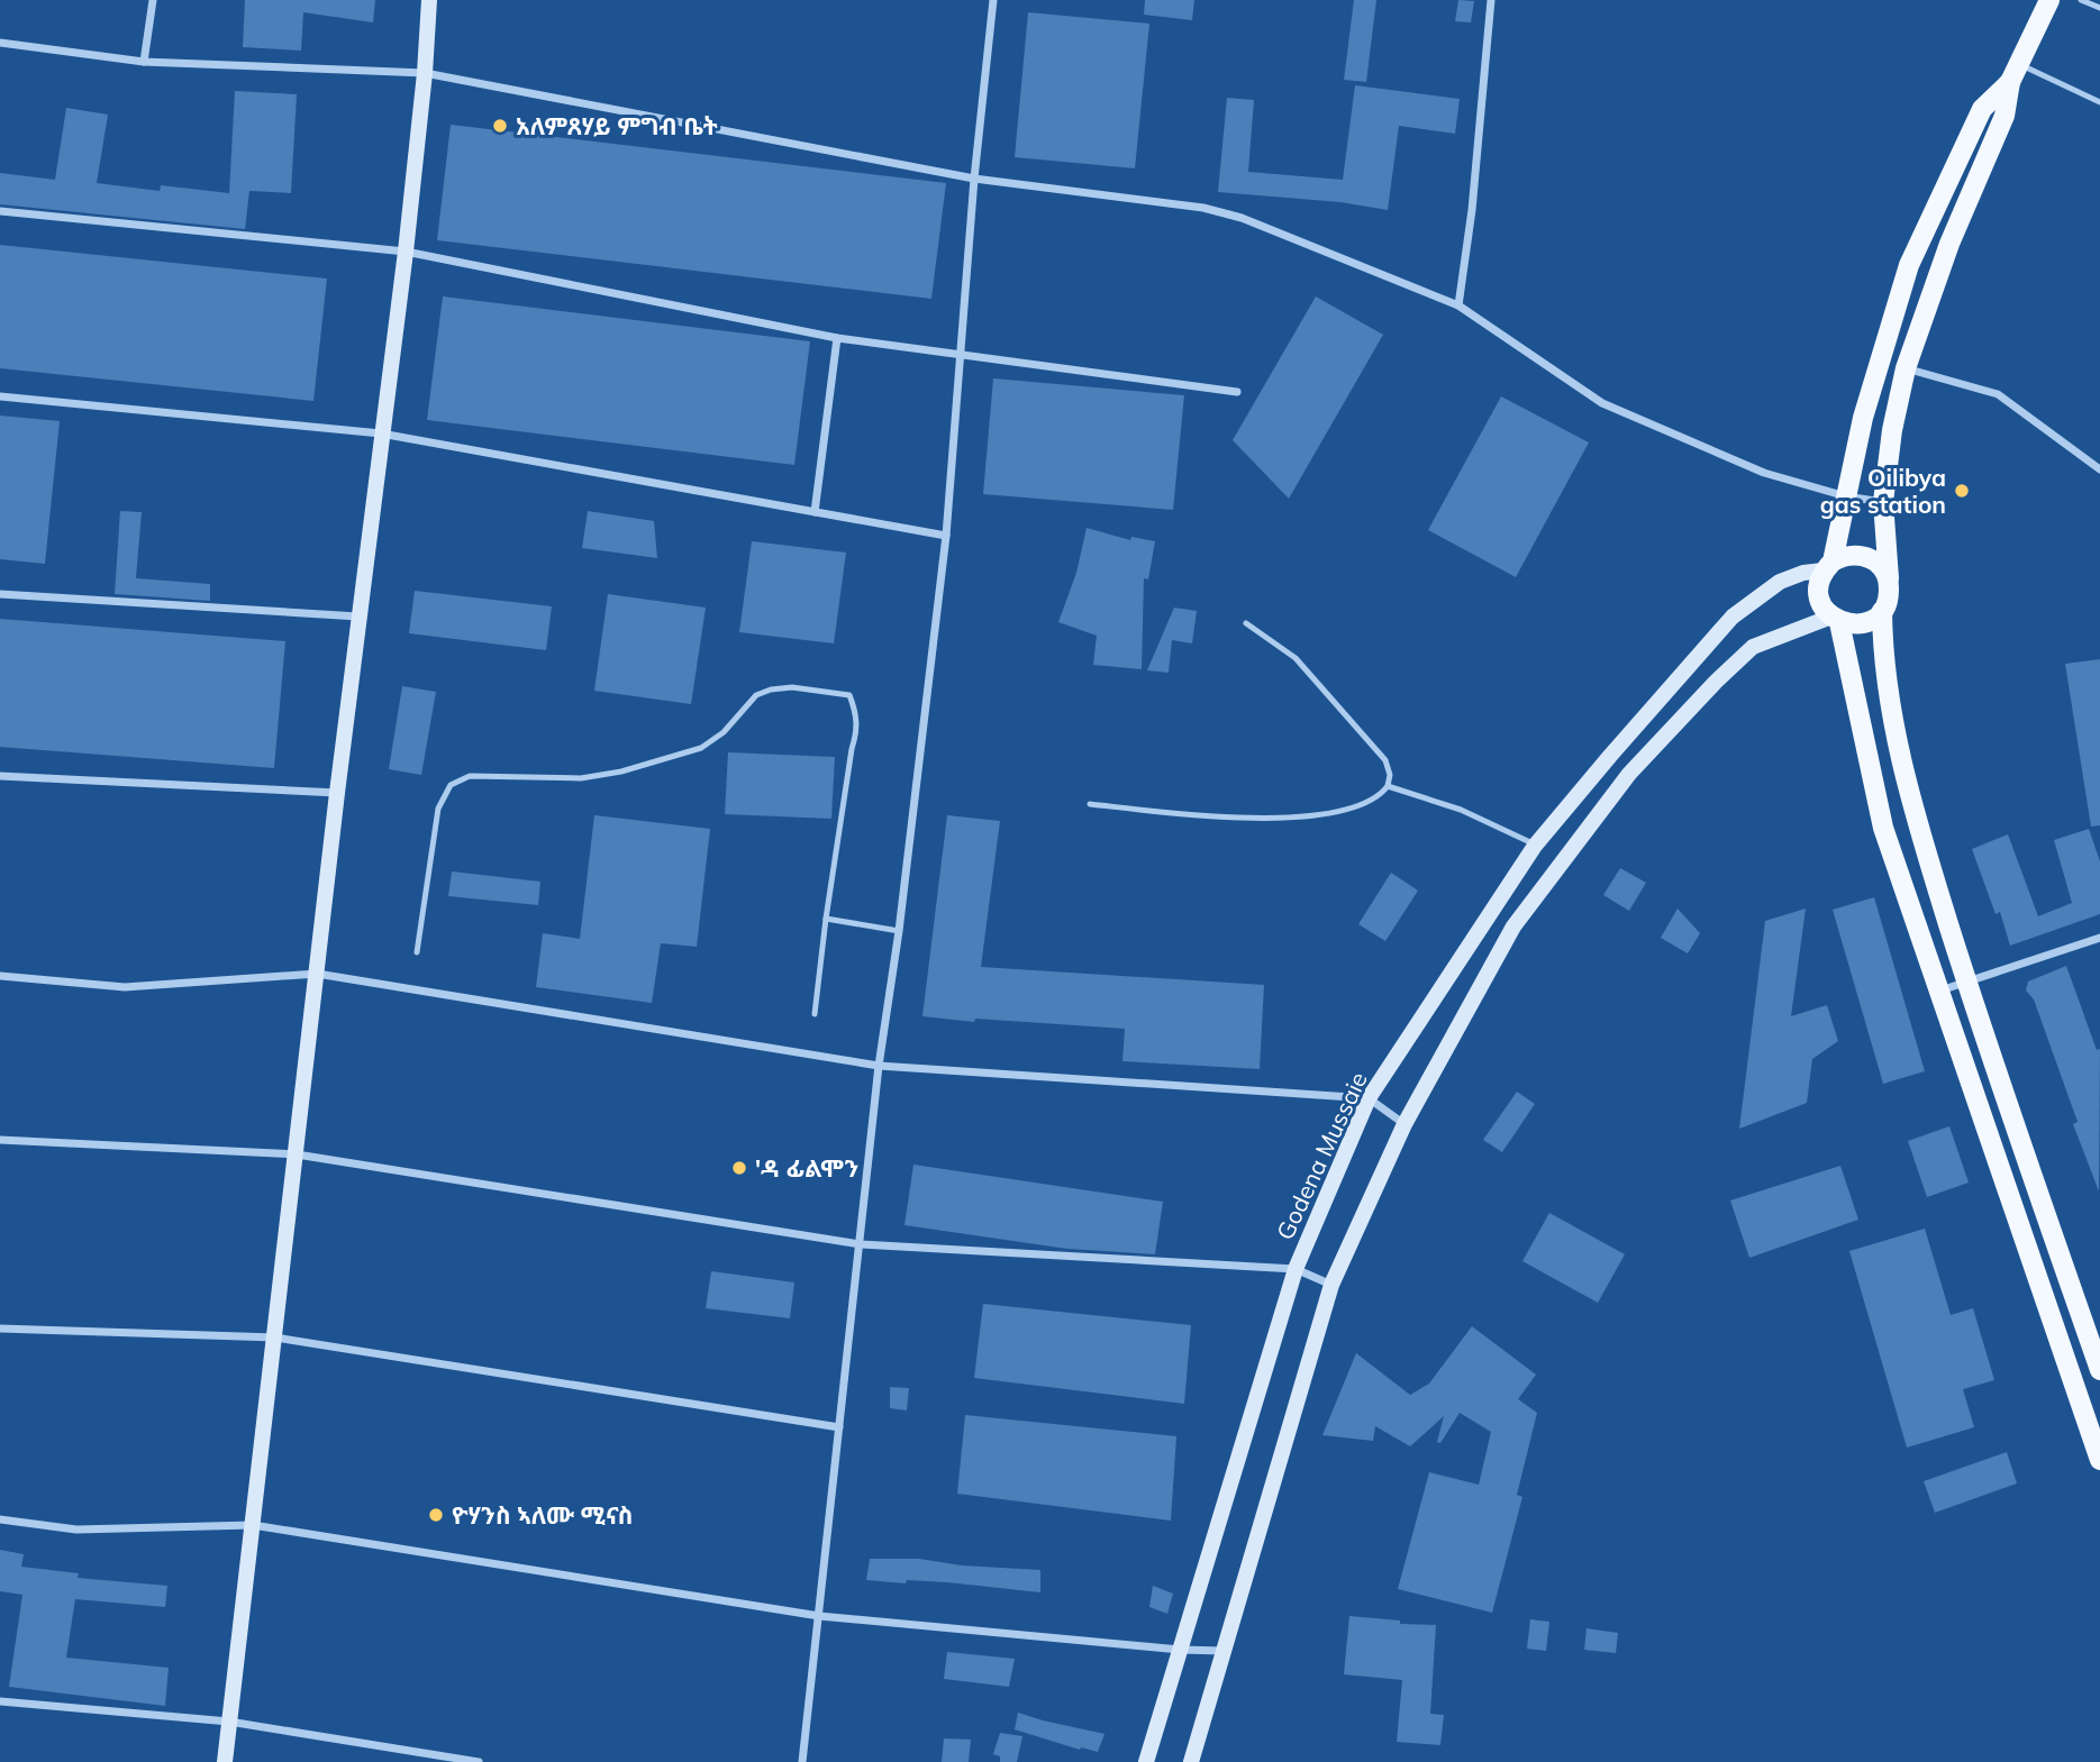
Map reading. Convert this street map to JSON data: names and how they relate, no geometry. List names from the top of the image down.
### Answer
{
  "streets": {
    "street": ["Godena Mussaie"]
  },
  "places": [
    "አለምጸሃይ ምግብ ቤት",
    "Oilibya gas station",
    "'ዳ ፊልሞን",
    "ዮሃንስ ኣለሙ ሚናስ"
  ]
}
